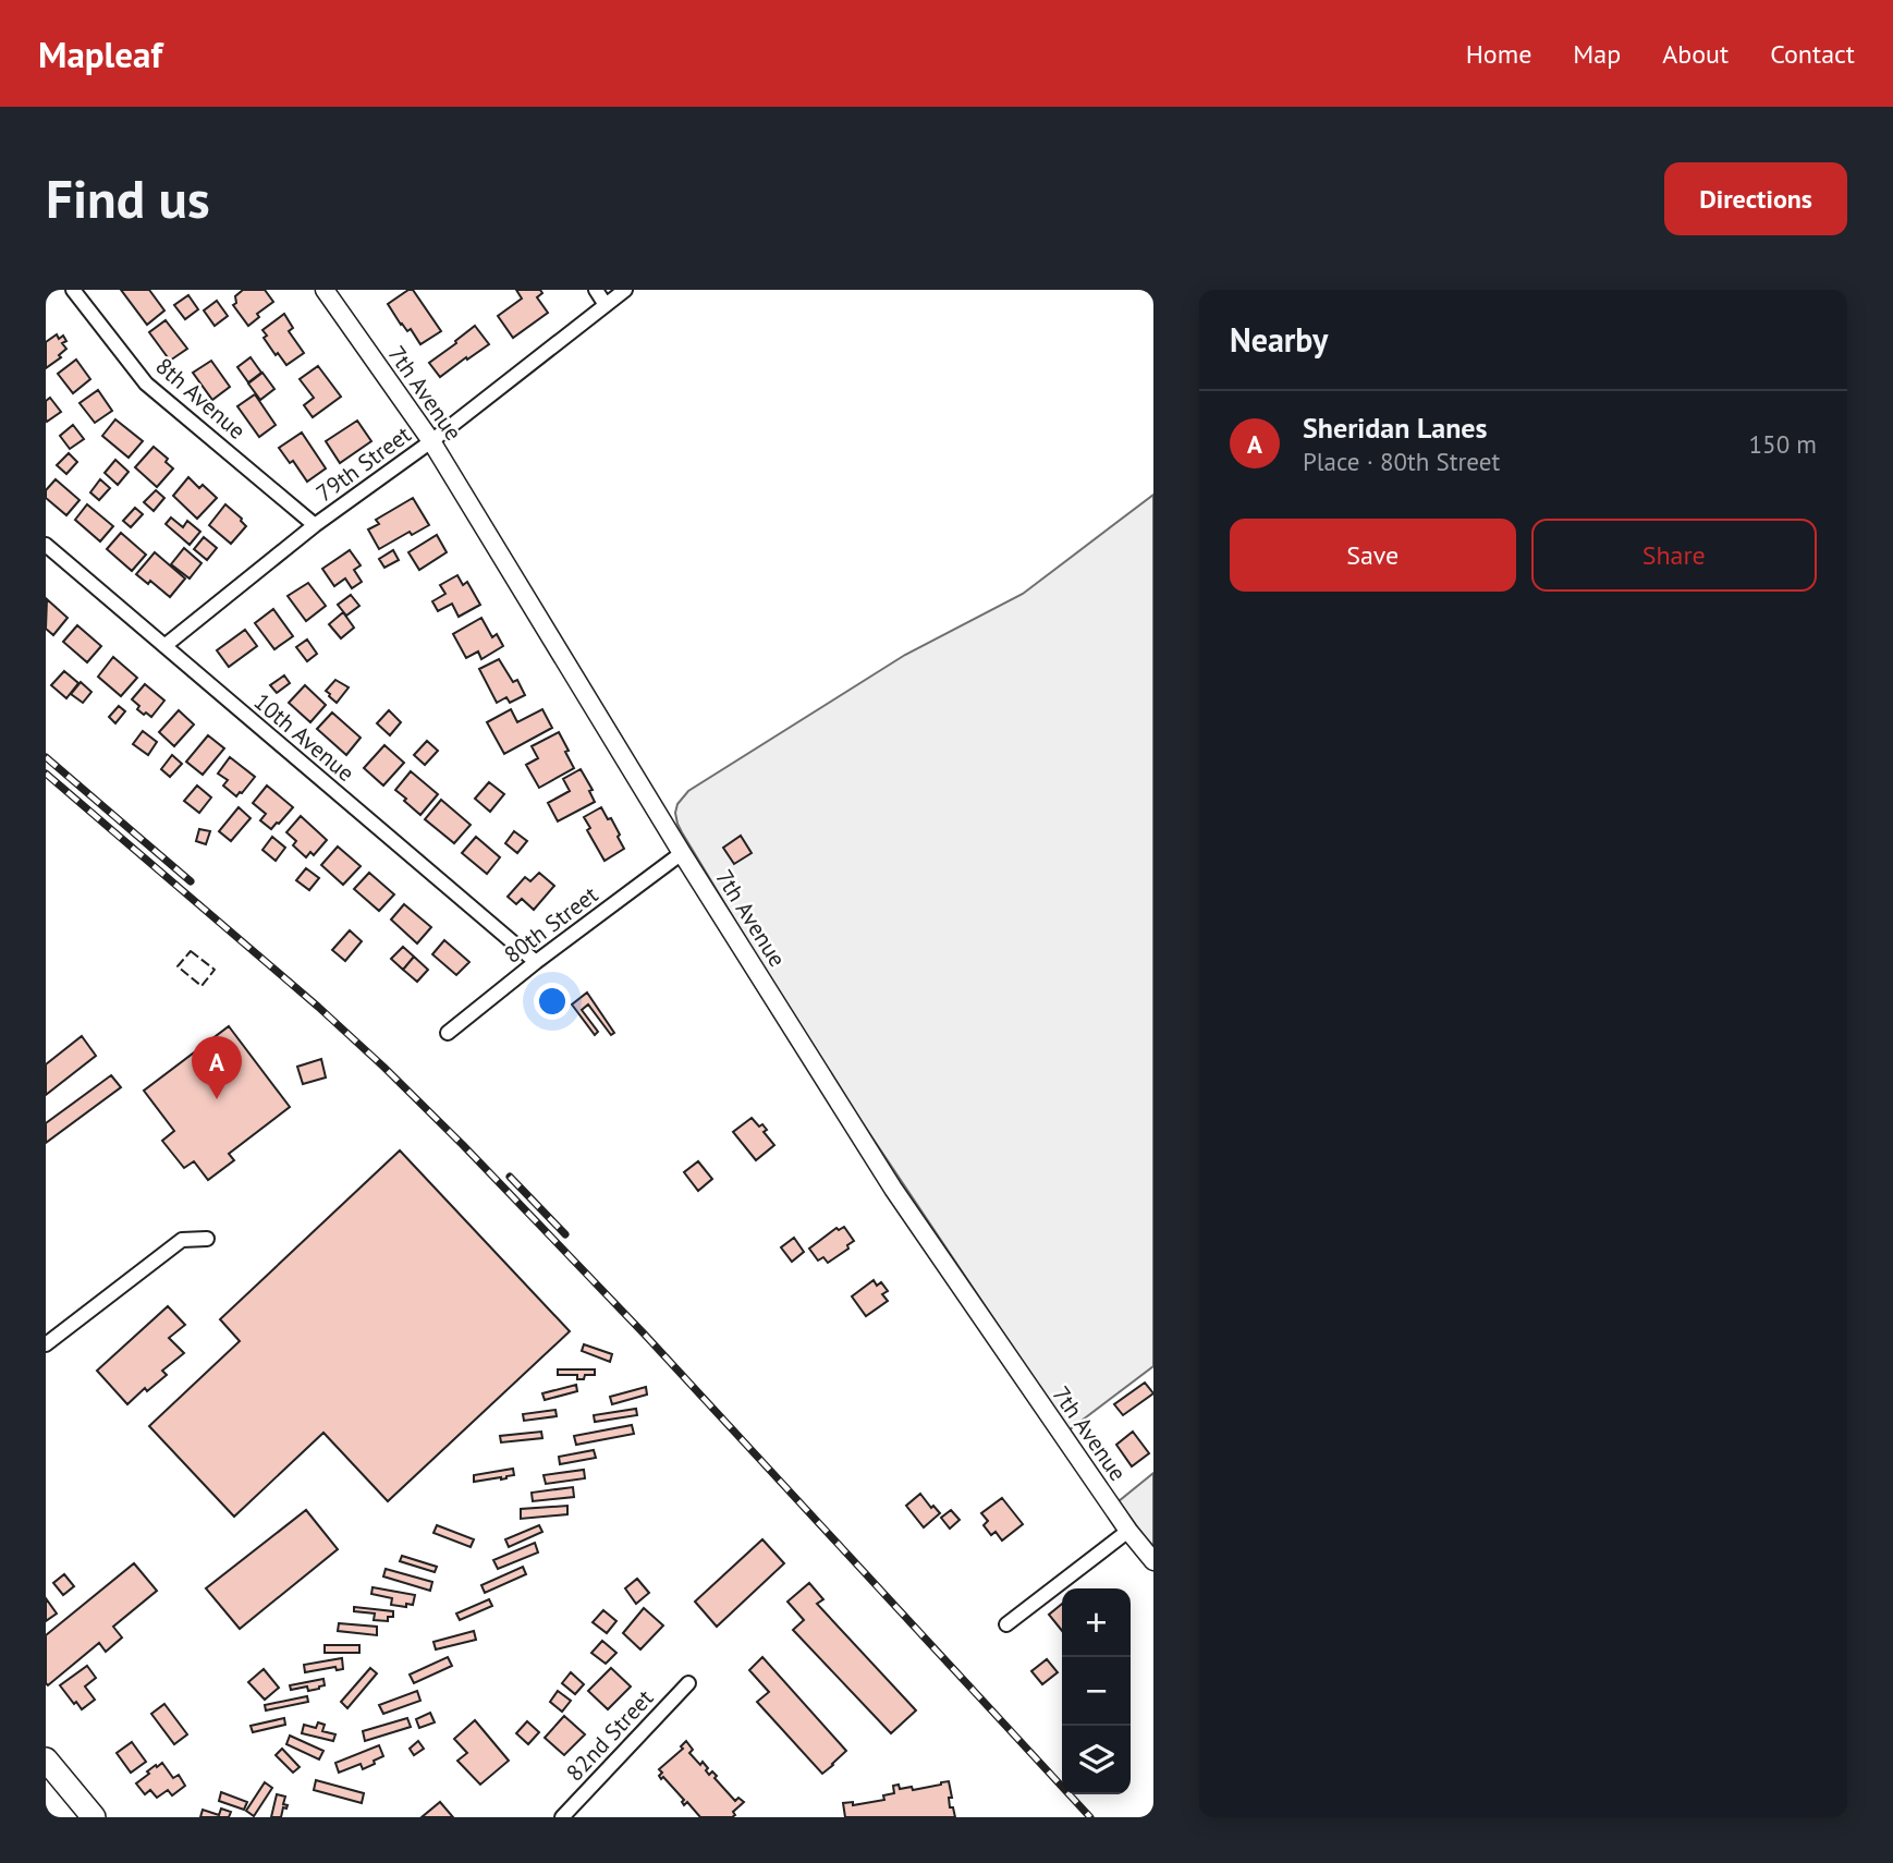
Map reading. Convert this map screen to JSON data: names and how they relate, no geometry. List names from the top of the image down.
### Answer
{
  "streets": {
    "street": [
      "7th Avenue",
      "8th Avenue",
      "79th Street",
      "10th Avenue",
      "80th Street",
      "82nd Street"
    ]
  },
  "crossings": [
    ["7th Avenue", "79th Street"],
    ["7th Avenue", "80th Street"],
    ["8th Avenue", "79th Street"],
    ["79th Street", "10th Avenue"],
    ["10th Avenue", "80th Street"]
  ],
  "page": {
    "header": "Mapleaf",
    "nav": [
      "Home",
      "Map",
      "About",
      "Contact"
    ],
    "buttons": [
      "Directions",
      ["Save", "Share"]
    ],
    "title": "Find us",
    "heading": "Nearby",
    "list": [
      {
        "mark": "A",
        "name": "Sheridan Lanes",
        "note": "Place · 80th Street",
        "value": "150 m"
      }
    ],
    "pins": "A",
    "map_buttons": ["+", "−"]
  }
}
